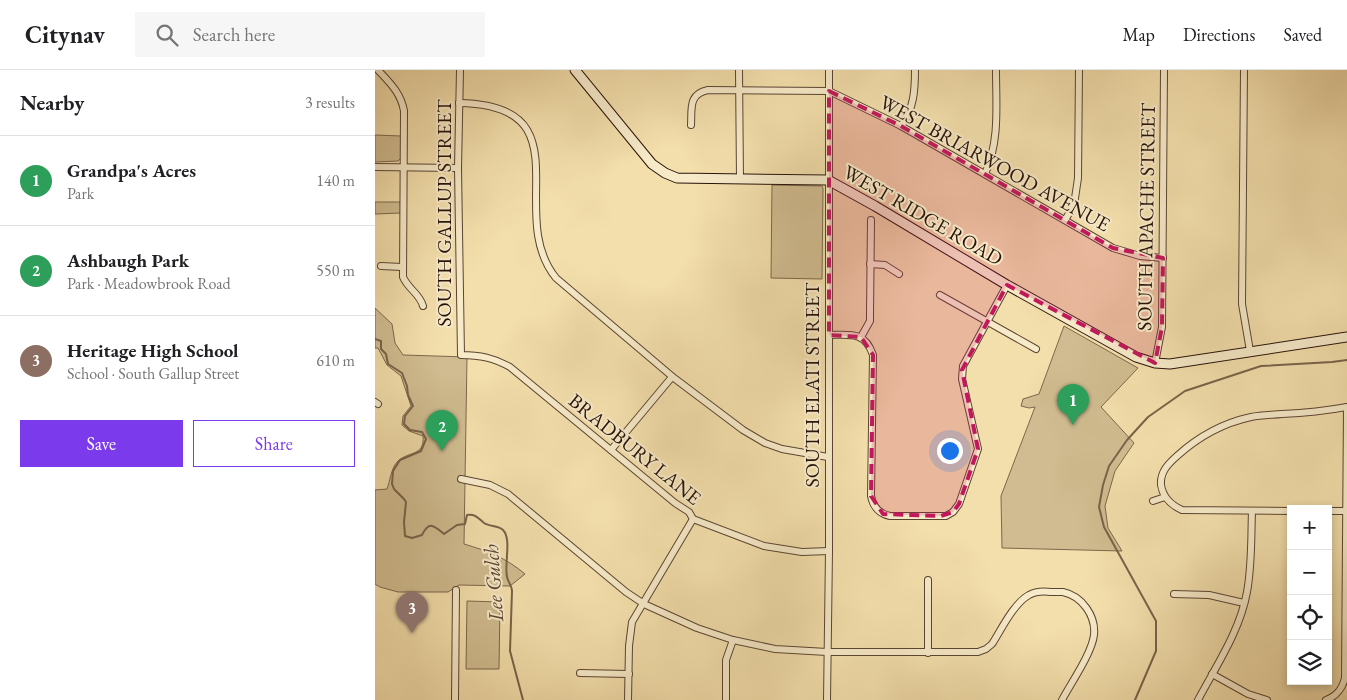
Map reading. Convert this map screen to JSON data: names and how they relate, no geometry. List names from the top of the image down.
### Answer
{
  "streets": {
    "street": [
      "WEST BRIARWOOD AVENUE",
      "SOUTH GALLUP STREET",
      "WEST RIDGE ROAD",
      "SOUTH APACHE STREET",
      "SOUTH ELATI STREET",
      "BRADBURY LANE"
    ]
  },
  "crossings": [
    ["WEST BRIARWOOD AVENUE", "SOUTH APACHE STREET"],
    ["WEST BRIARWOOD AVENUE", "SOUTH ELATI STREET"],
    ["SOUTH GALLUP STREET", "BRADBURY LANE"],
    ["WEST RIDGE ROAD", "SOUTH APACHE STREET"],
    ["WEST RIDGE ROAD", "SOUTH ELATI STREET"],
    ["SOUTH ELATI STREET", "BRADBURY LANE"]
  ],
  "water": ["Lee Gulch"],
  "page": {
    "header": "Citynav",
    "search": "Search here",
    "nav": ["Map", "Directions", "Saved"],
    "heading": ["Nearby", "3 results"],
    "list": [
      {
        "mark": "1",
        "name": "Grandpa's Acres",
        "note": "Park",
        "value": "140 m"
      },
      {
        "mark": "2",
        "name": "Ashbaugh Park",
        "note": "Park · Meadowbrook Road",
        "value": "550 m"
      },
      {
        "mark": "3",
        "name": "Heritage High School",
        "note": "School · South Gallup Street",
        "value": "610 m"
      }
    ],
    "pins": ["1", "2", "3"],
    "buttons": ["Save", "Share"],
    "map_buttons": ["+", "−"]
  }
}
